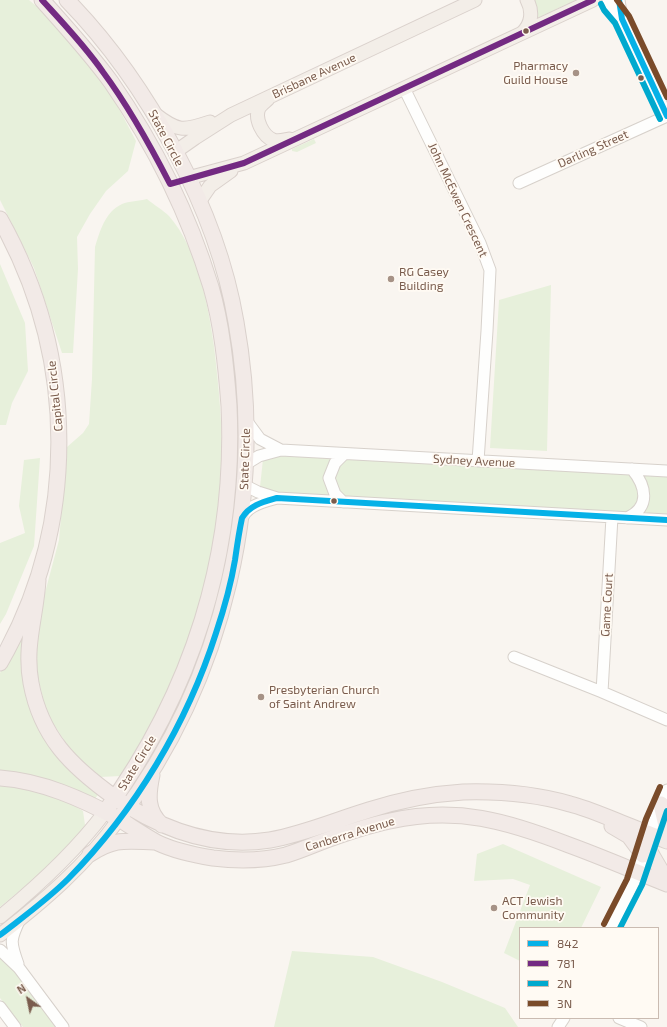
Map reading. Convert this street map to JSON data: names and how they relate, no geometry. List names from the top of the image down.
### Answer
{
  "streets": {
    "highway": [
      "Brisbane Avenue",
      "State Circle",
      "Capital Circle",
      "Sydney Avenue",
      "Canberra Avenue"
    ],
    "street": ["Darling Street", "John McEwen Crescent", "Game Court"]
  },
  "crossings": [
    ["Brisbane Avenue", "State Circle"],
    ["State Circle", "Sydney Avenue"],
    ["State Circle", "Canberra Avenue"],
    ["John McEwen Crescent", "Sydney Avenue"],
    ["Capital Circle", "Canberra Avenue"]
  ],
  "places": [
    "Pharmacy Guild House",
    "RG Casey Building",
    "Presbyterian Church of Saint Andrew",
    "ACT Jewish Community"
  ],
  "lines": [
    "transit line 842",
    "transit line 781",
    "transit line 3N",
    "transit line 2N"
  ],
  "legend": [
    "842",
    "781",
    "2N",
    "3N"
  ],
  "north": "top left"
}
